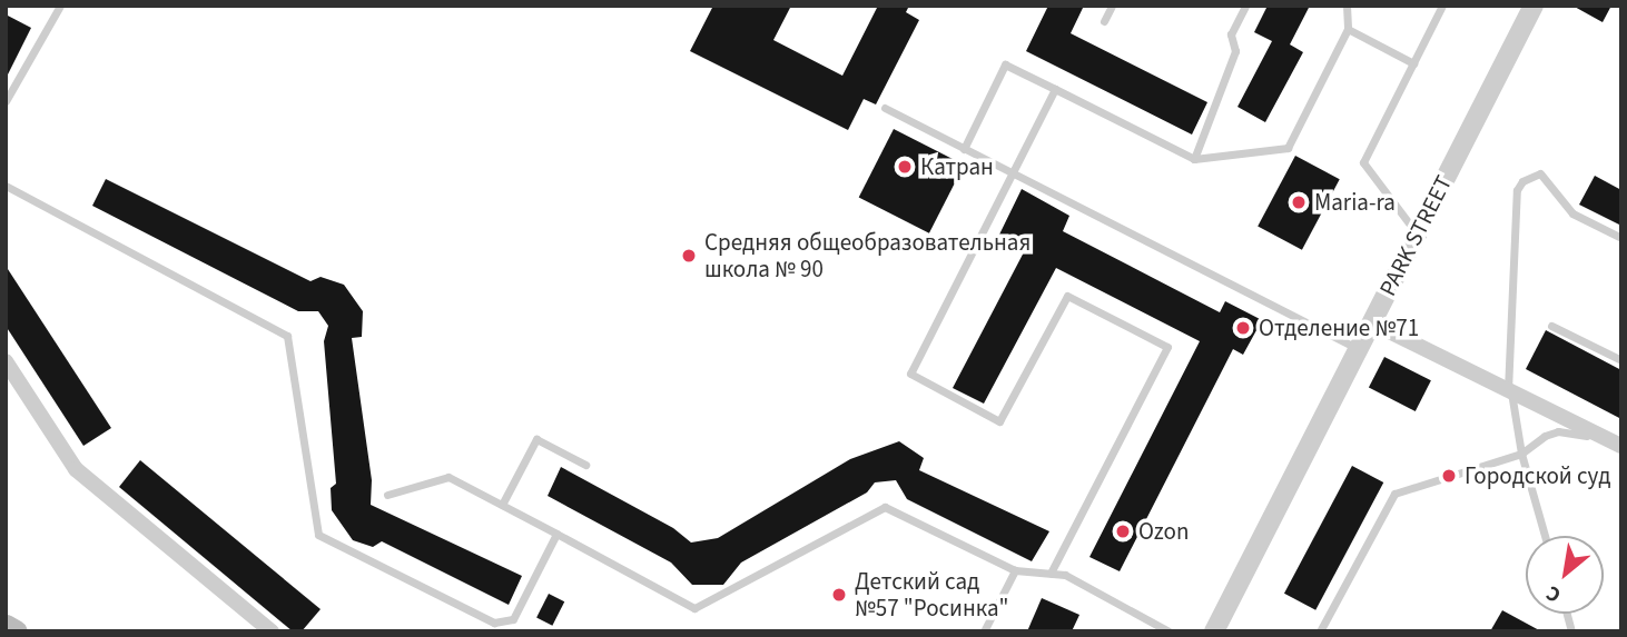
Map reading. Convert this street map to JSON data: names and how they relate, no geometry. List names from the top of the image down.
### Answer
{
  "streets": {
    "street": ["PARK STREET"]
  },
  "places": [
    "Катран",
    "Maria-ra",
    "Средняя общеобразовательная школа № 90",
    "Отделение №71",
    "Городской суд",
    "Ozon",
    "Детский сад №57 \"Росинка\""
  ],
  "north": "bottom left"
}
